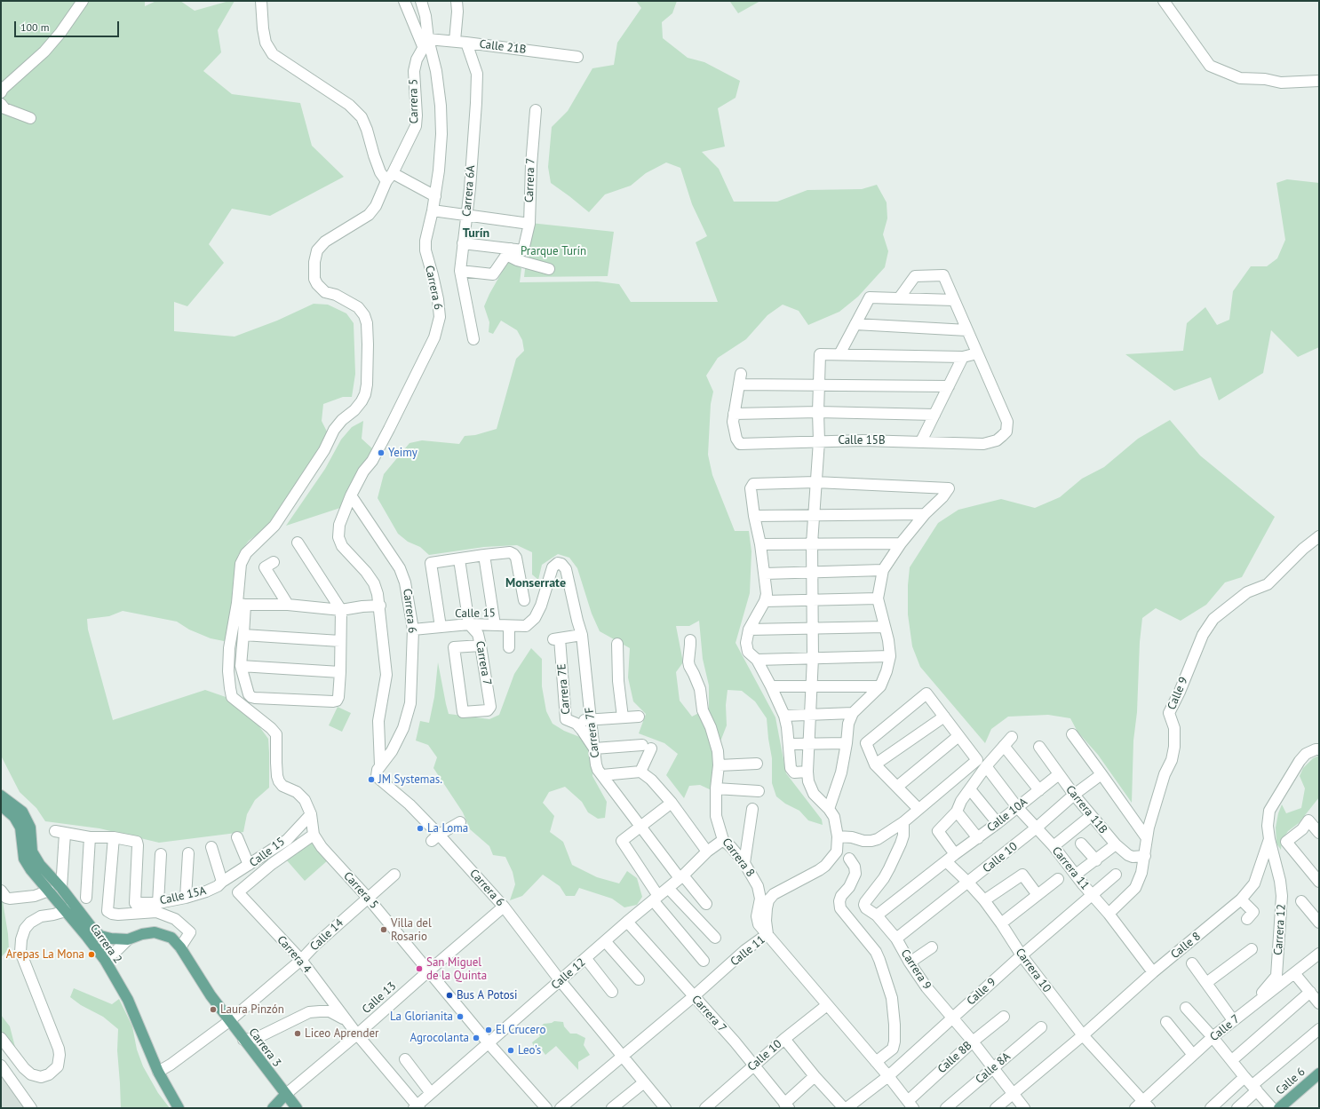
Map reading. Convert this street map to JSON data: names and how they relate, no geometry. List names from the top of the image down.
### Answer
{
  "streets": {
    "main road": [
      "Carrera 2",
      "Calle 13",
      "Carrera 3",
      "Calle 6"
    ],
    "street": [
      "Calle 21B",
      "Carrera 5",
      "Carrera 7",
      "Carrera 6A",
      "Carrera 6",
      "Calle 15B",
      "Calle 15",
      "Carrera 7E",
      "Calle 9",
      "Carrera 7F",
      "Carrera 11B",
      "Calle 10A",
      "Carrera 8",
      "Calle 10",
      "Carrera 11",
      "Calle 15A",
      "Carrera 12",
      "Calle 14",
      "Calle 8",
      "Calle 11",
      "Carrera 4",
      "Carrera 9",
      "Carrera 10",
      "Calle 12",
      "Calle 7",
      "Calle 8B",
      "Calle 8A"
    ]
  },
  "crossings": [
    ["Calle 21B", "Carrera 5"],
    ["Calle 21B", "Carrera 6A"],
    ["Calle 21B", "Carrera 6"],
    ["Carrera 5", "Carrera 6"],
    ["Carrera 5", "Calle 15"],
    ["Carrera 5", "Calle 14"],
    ["Carrera 5", "Calle 12"],
    ["Carrera 5", "Calle 13"],
    ["Carrera 7", "Calle 15"],
    ["Carrera 7", "Calle 10"],
    ["Carrera 7", "Calle 11"],
    ["Carrera 7", "Calle 12"],
    ["Carrera 6", "Calle 15"],
    ["Carrera 6", "Calle 11"],
    ["Carrera 6", "Calle 12"],
    ["Carrera 6", "Calle 13"],
    ["Calle 15", "Carrera 7F"],
    ["Calle 15", "Carrera 4"],
    ["Carrera 7E", "Carrera 7F"],
    ["Calle 9", "Carrera 11B"],
    ["Calle 9", "Carrera 8"],
    ["Calle 9", "Carrera 11"],
    ["Calle 9", "Carrera 9"],
    ["Calle 9", "Carrera 10"],
    ["Carrera 7F", "Calle 12"],
    ["Carrera 11B", "Calle 10A"],
    ["Carrera 11B", "Calle 10"],
    ["Calle 10A", "Carrera 11"],
    ["Carrera 8", "Calle 10"],
    ["Carrera 8", "Calle 11"],
    ["Carrera 8", "Calle 12"],
    ["Carrera 8", "Calle 8B"],
    ["Calle 10", "Carrera 11"],
    ["Calle 10", "Carrera 9"],
    ["Calle 10", "Carrera 10"],
    ["Carrera 11", "Calle 8"],
    ["Carrera 12", "Calle 8"],
    ["Carrera 12", "Calle 7"],
    ["Calle 14", "Carrera 2"],
    ["Calle 14", "Carrera 4"],
    ["Calle 14", "Carrera 3"],
    ["Calle 8", "Carrera 9"],
    ["Calle 8", "Carrera 10"],
    ["Carrera 4", "Calle 12"],
    ["Carrera 4", "Calle 13"],
    ["Carrera 4", "Carrera 3"],
    ["Carrera 9", "Calle 8B"],
    ["Carrera 9", "Calle 8A"],
    ["Carrera 10", "Calle 7"],
    ["Calle 13", "Carrera 3"]
  ],
  "districts": ["Turín", "Monserrate"],
  "parks": ["Prarque Turín"],
  "places": [
    "Yeimy",
    "JM Systemas.",
    "La Loma",
    "Villa del Rosario",
    "Arepas La Mona",
    "San Miguel de la Quinta",
    "Bus A Potosi",
    "Laura Pinzón",
    "La Glorianita",
    "El Crucero",
    "Liceo Aprender",
    "Agrocolanta",
    "Leo's"
  ],
  "scale_bar": "100 m"
}
